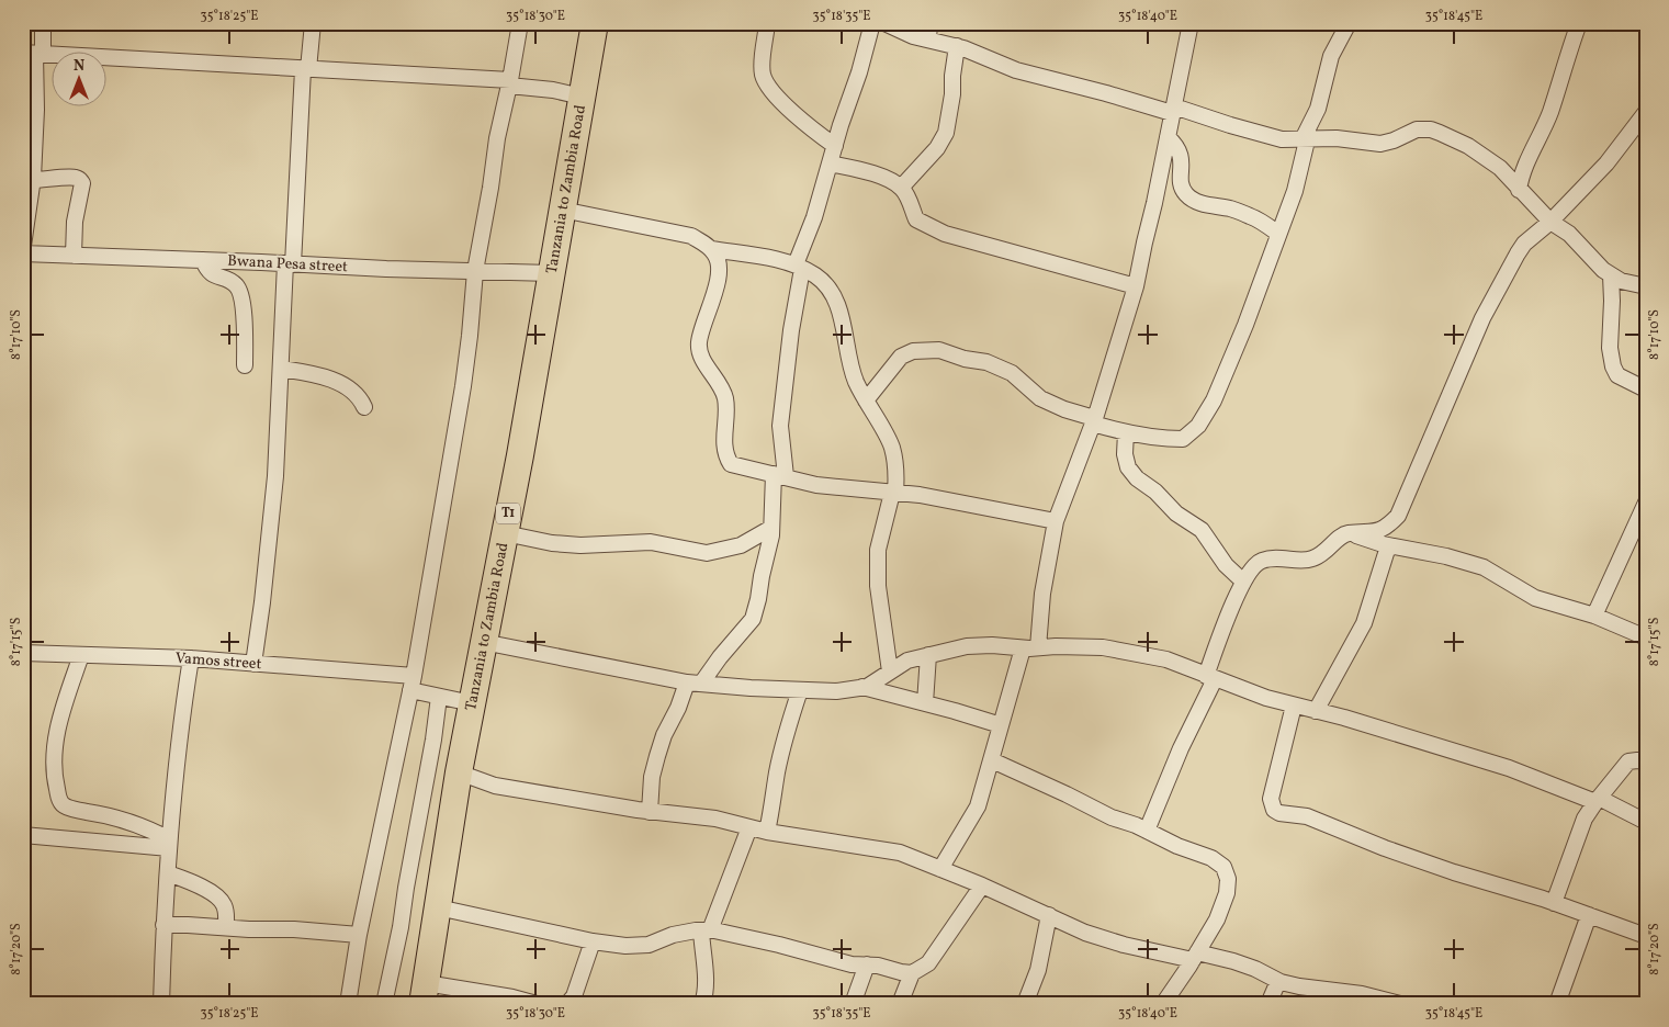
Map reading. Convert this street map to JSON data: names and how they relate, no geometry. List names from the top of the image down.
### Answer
{
  "streets": {
    "highway": ["Tanzania to Zambia Road", "T1"],
    "street": ["Bwana Pesa street", "Vamos street"]
  },
  "crossings": [
    ["Tanzania to Zambia Road", "Bwana Pesa street"],
    ["Tanzania to Zambia Road", "Vamos street"]
  ],
  "north": "top",
  "coordinates": [
    "35°18'25\"E",
    "35°18'30\"E",
    "35°18'35\"E",
    "35°18'40\"E",
    "35°18'45\"E",
    "8°17'10\"S",
    "8°17'15\"S",
    "8°17'20\"S"
  ]
}
